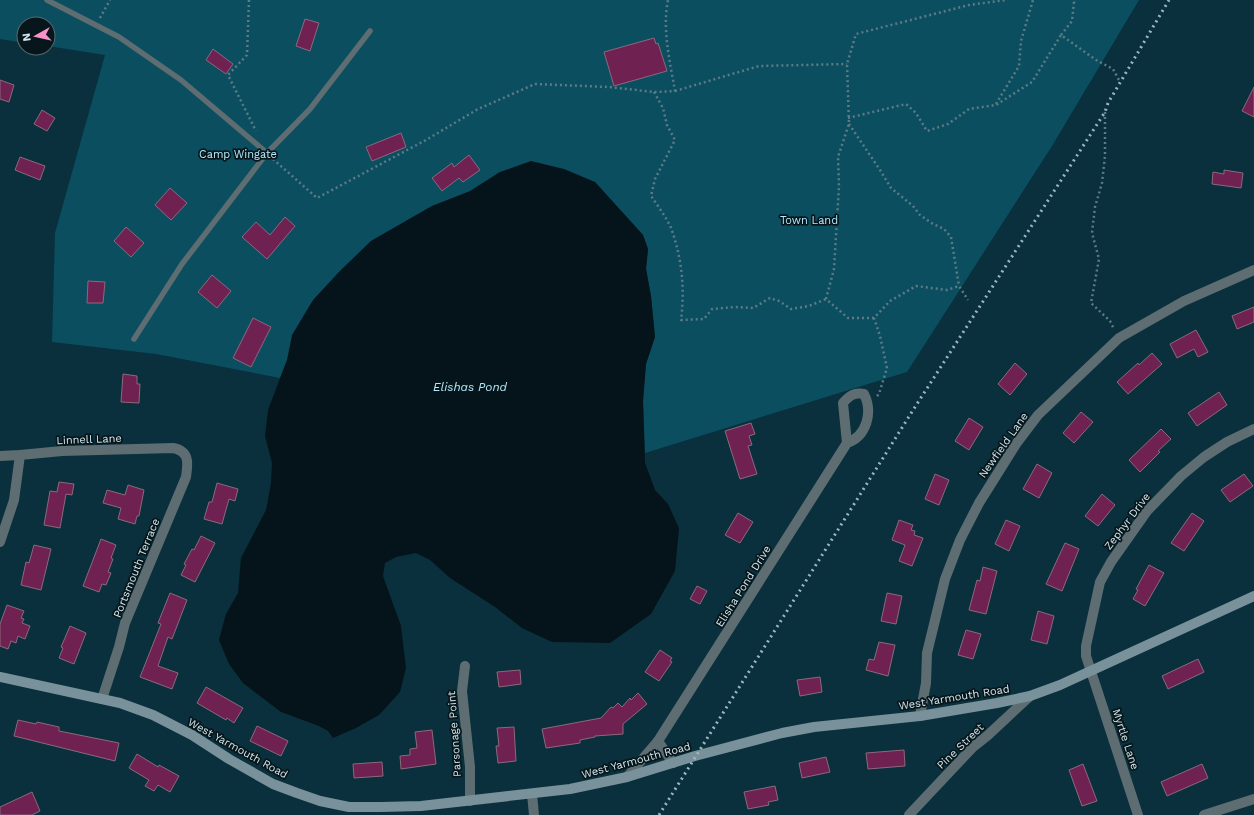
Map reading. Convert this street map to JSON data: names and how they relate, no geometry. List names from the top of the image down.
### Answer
{
  "streets": {
    "main road": ["West Yarmouth Road"],
    "street": [
      "Linnell Lane",
      "Newfield Lane",
      "Zephyr Drive",
      "Portsmouth Terrace",
      "Elisha Pond Drive",
      "Parsonage Point",
      "Myrtle Lane",
      "Pine Street"
    ]
  },
  "crossings": [
    ["Linnell Lane", "Portsmouth Terrace"],
    ["Newfield Lane", "West Yarmouth Road"],
    ["Zephyr Drive", "West Yarmouth Road"],
    ["Zephyr Drive", "Myrtle Lane"],
    ["Portsmouth Terrace", "West Yarmouth Road"],
    ["Elisha Pond Drive", "West Yarmouth Road"],
    ["West Yarmouth Road", "Parsonage Point"],
    ["West Yarmouth Road", "Myrtle Lane"],
    ["West Yarmouth Road", "Pine Street"]
  ],
  "water": ["Elishas Pond"],
  "parks": ["Camp Wingate", "Town Land"],
  "north": "left"
}
